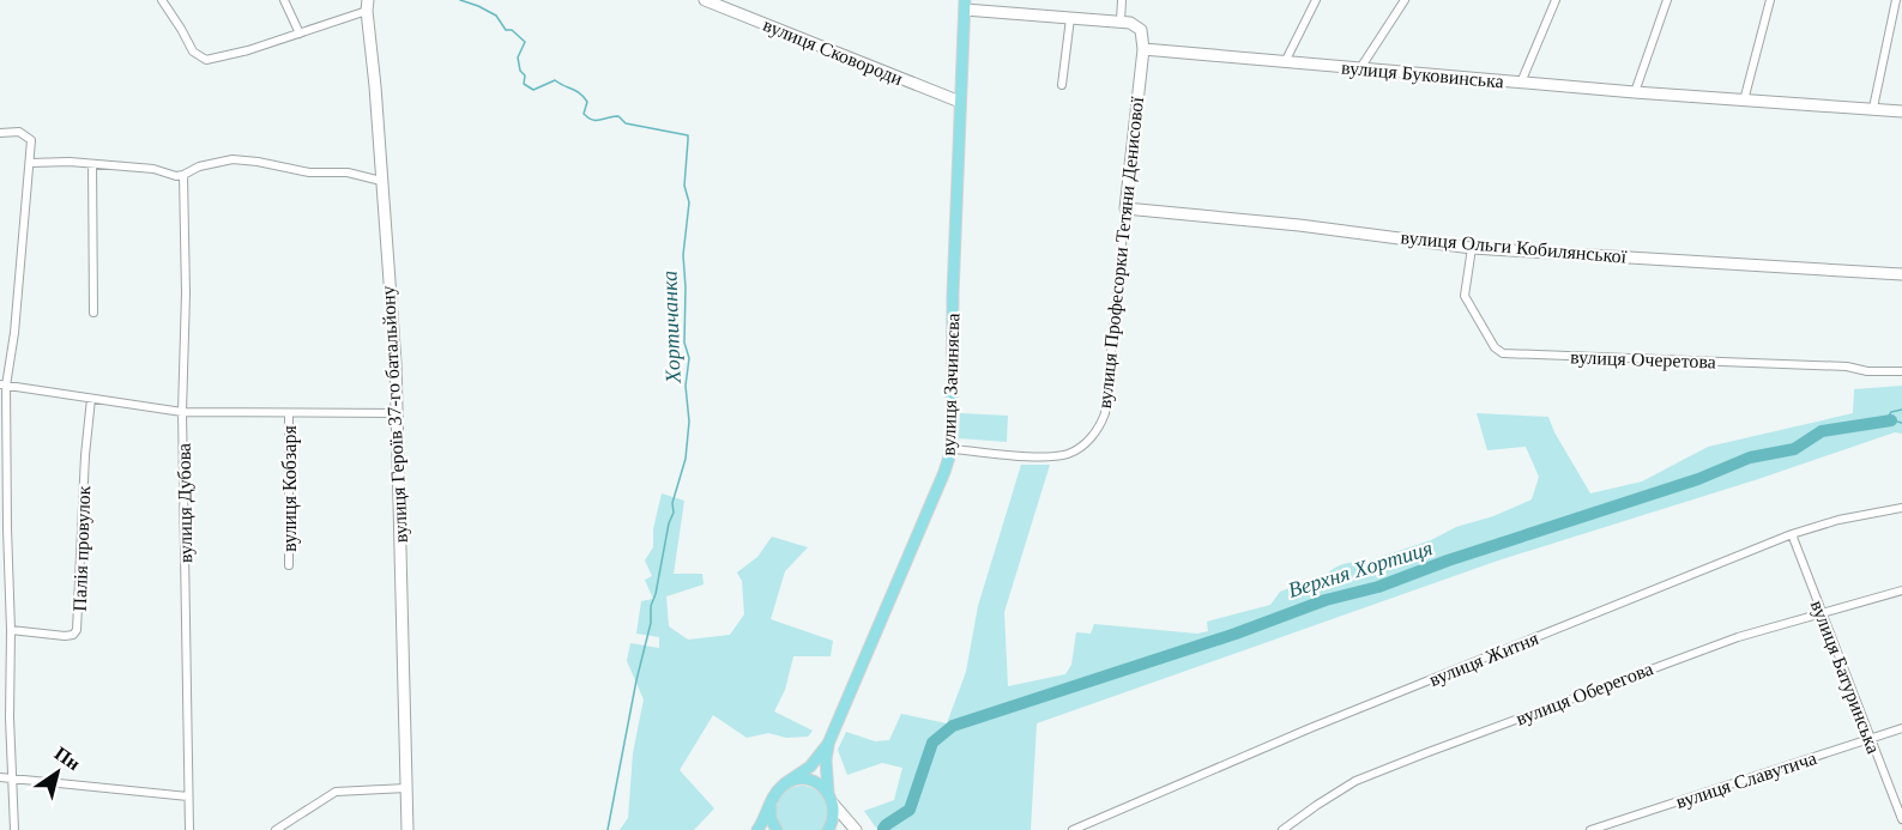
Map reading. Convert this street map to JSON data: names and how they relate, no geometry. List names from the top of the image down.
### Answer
{
  "streets": {
    "main road": ["вулиця Зачиняєва"],
    "street": [
      "вулиця Сковороди",
      "вулиця Буковинська",
      "вулиця Ольги Кобилянської",
      "вулиця Професорки Тетяни Денисової",
      "вулиця Очеретова",
      "вулиця Героїв 37-го батальйону",
      "вулиця Кобзаря",
      "вулиця Дубова",
      "Палія провулок",
      "вулиця Житня",
      "вулиця Батуринська",
      "вулиця Оберегова",
      "вулиця Славутича"
    ]
  },
  "crossings": [
    ["вулиця Сковороди", "вулиця Зачиняєва"],
    ["вулиця Буковинська", "вулиця Професорки Тетяни Денисової"],
    ["вулиця Ольги Кобилянської", "вулиця Професорки Тетяни Денисової"],
    ["вулиця Ольги Кобилянської", "вулиця Очеретова"],
    ["вулиця Професорки Тетяни Денисової", "вулиця Зачиняєва"],
    ["вулиця Житня", "вулиця Батуринська"],
    ["вулиця Батуринська", "вулиця Оберегова"],
    ["вулиця Батуринська", "вулиця Славутича"]
  ],
  "water": ["Хортичанка", "Верхня Хортиця"],
  "north": "top right"
}
